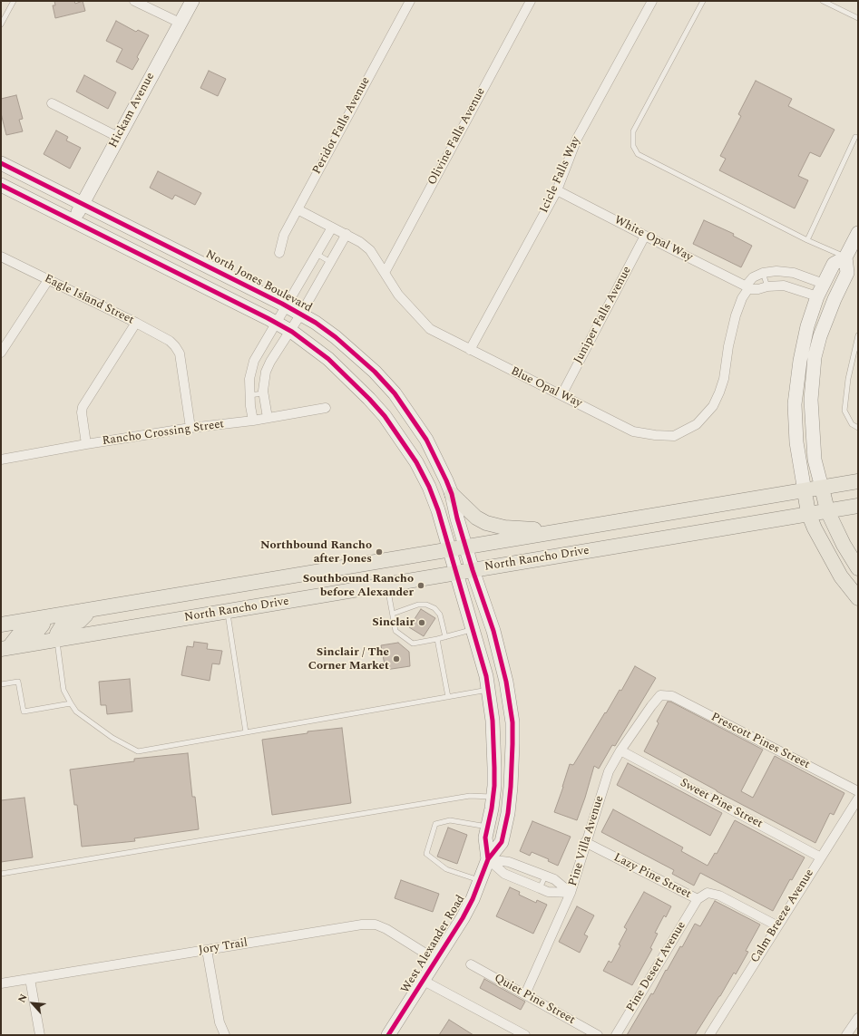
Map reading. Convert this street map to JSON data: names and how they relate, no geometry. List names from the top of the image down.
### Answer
{
  "streets": {
    "main road": [
      "Hickam Avenue",
      "North Jones Boulevard",
      "North Rancho Drive",
      "West Alexander Road"
    ],
    "street": [
      "Peridot Falls Avenue",
      "Olivine Falls Avenue",
      "Icicle Falls Way",
      "White Opal Way",
      "Eagle Island Street",
      "Juniper Falls Avenue",
      "Blue Opal Way",
      "Rancho Crossing Street",
      "Prescott Pines Street",
      "Sweet Pine Street",
      "Pine Villa Avenue",
      "Lazy Pine Street",
      "Calm Breeze Avenue",
      "Jory Trail",
      "Pine Desert Avenue",
      "Quiet Pine Street"
    ]
  },
  "crossings": [
    ["Hickam Avenue", "North Jones Boulevard"],
    ["Peridot Falls Avenue", "Blue Opal Way"],
    ["Olivine Falls Avenue", "Blue Opal Way"],
    ["Icicle Falls Way", "White Opal Way"],
    ["Icicle Falls Way", "Blue Opal Way"],
    ["White Opal Way", "Juniper Falls Avenue"],
    ["White Opal Way", "Blue Opal Way"],
    ["North Jones Boulevard", "North Rancho Drive"],
    ["North Jones Boulevard", "West Alexander Road"],
    ["Eagle Island Street", "Rancho Crossing Street"],
    ["Juniper Falls Avenue", "Blue Opal Way"],
    ["North Rancho Drive", "West Alexander Road"],
    ["Prescott Pines Street", "Pine Villa Avenue"],
    ["Sweet Pine Street", "Pine Villa Avenue"],
    ["Sweet Pine Street", "Calm Breeze Avenue"],
    ["Pine Villa Avenue", "Lazy Pine Street"],
    ["Pine Villa Avenue", "Quiet Pine Street"],
    ["Lazy Pine Street", "Calm Breeze Avenue"],
    ["Lazy Pine Street", "Pine Desert Avenue"],
    ["West Alexander Road", "Jory Trail"]
  ],
  "places": [
    "Northbound Rancho after Jones",
    "Southbound Rancho before Alexander",
    "Sinclair",
    "Sinclair / The Corner Market"
  ],
  "north": "top left"
}
